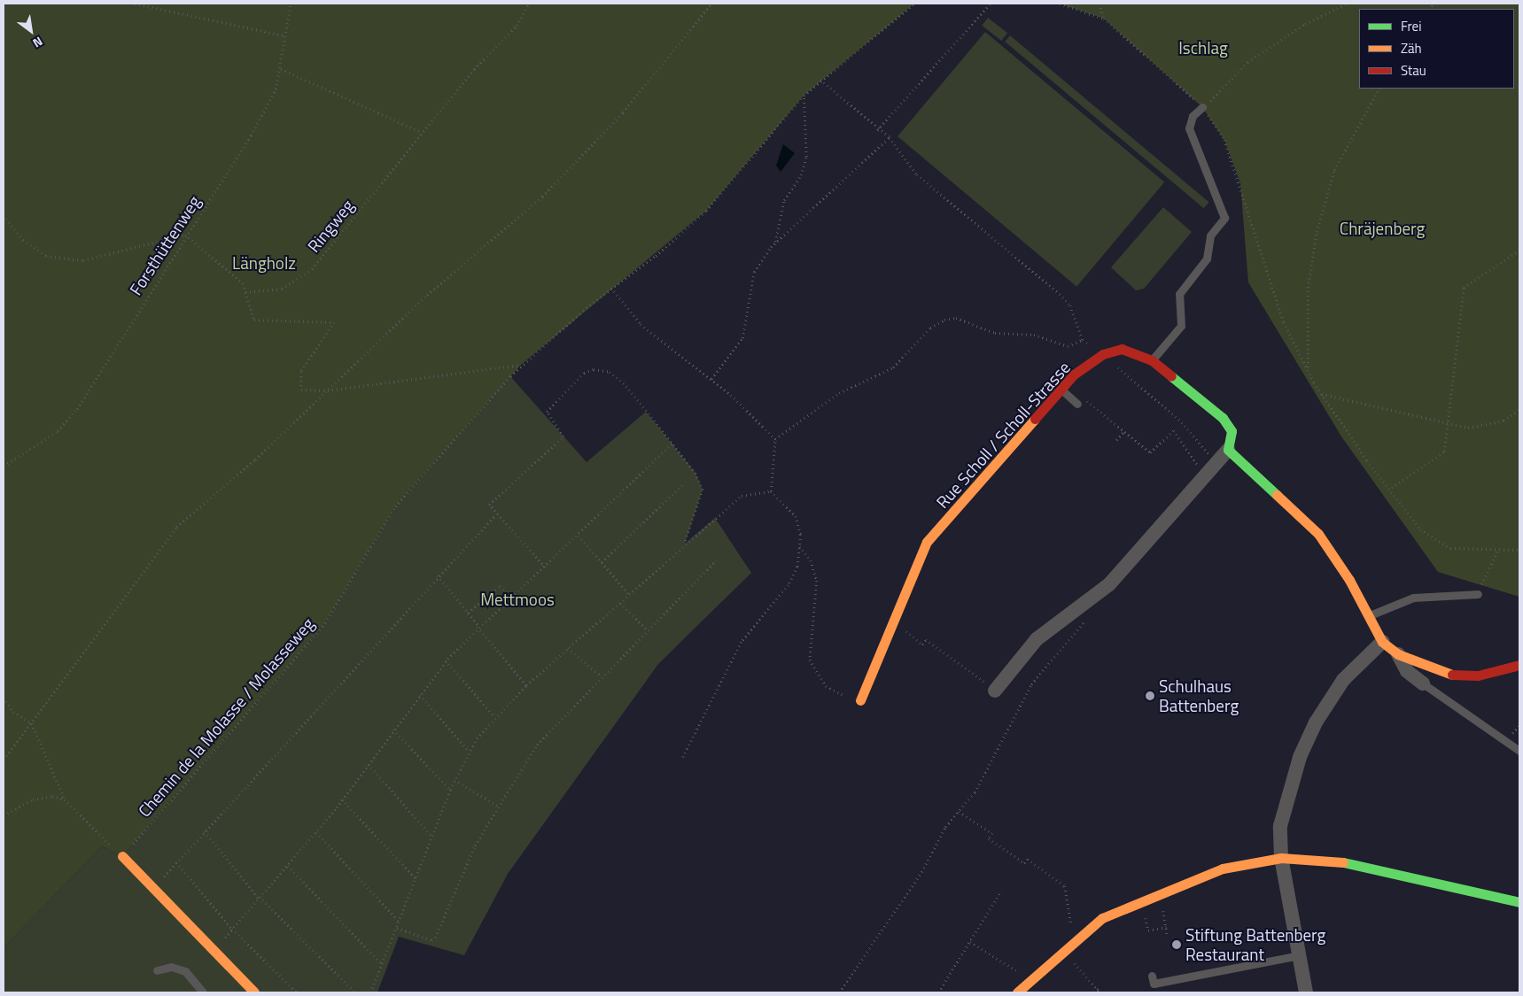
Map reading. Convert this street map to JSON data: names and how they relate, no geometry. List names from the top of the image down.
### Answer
{
  "streets": {
    "street": ["Rue Scholl / Scholl-Strasse"],
    "path": ["Ringweg", "Forsthüttenweg", "Chemin de la Molasse / Molasseweg"]
  },
  "parks": [
    "Ischlag",
    "Chräjenberg",
    "Längholz",
    "Mettmoos"
  ],
  "places": ["Schulhaus Battenberg", "Stiftung Battenberg Restaurant"],
  "legend": ["Frei", "Zäh", "Stau"],
  "north": "bottom right"
}
